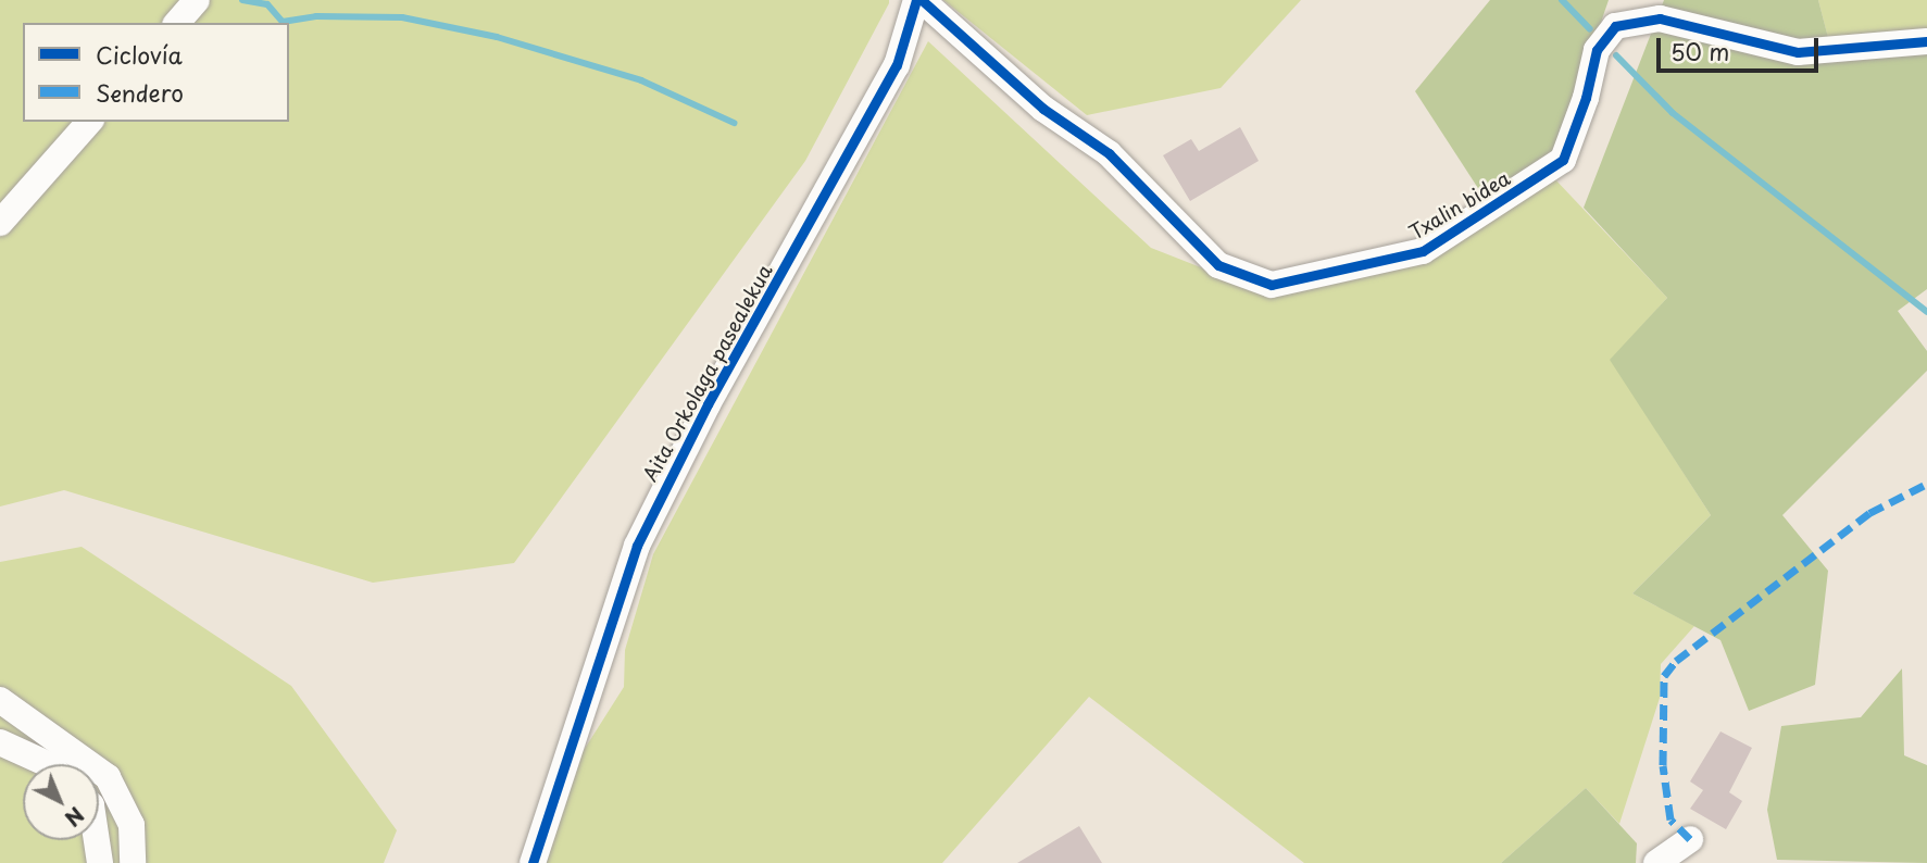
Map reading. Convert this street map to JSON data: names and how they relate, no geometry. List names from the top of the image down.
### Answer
{
  "streets": {
    "street": ["Txalin bidea", "Aita Orkolaga pasealekua"]
  },
  "crossings": [
    ["Txalin bidea", "Aita Orkolaga pasealekua"]
  ],
  "legend": ["Ciclovía", "Sendero"],
  "scale_bar": "50 m",
  "north": "bottom right"
}
